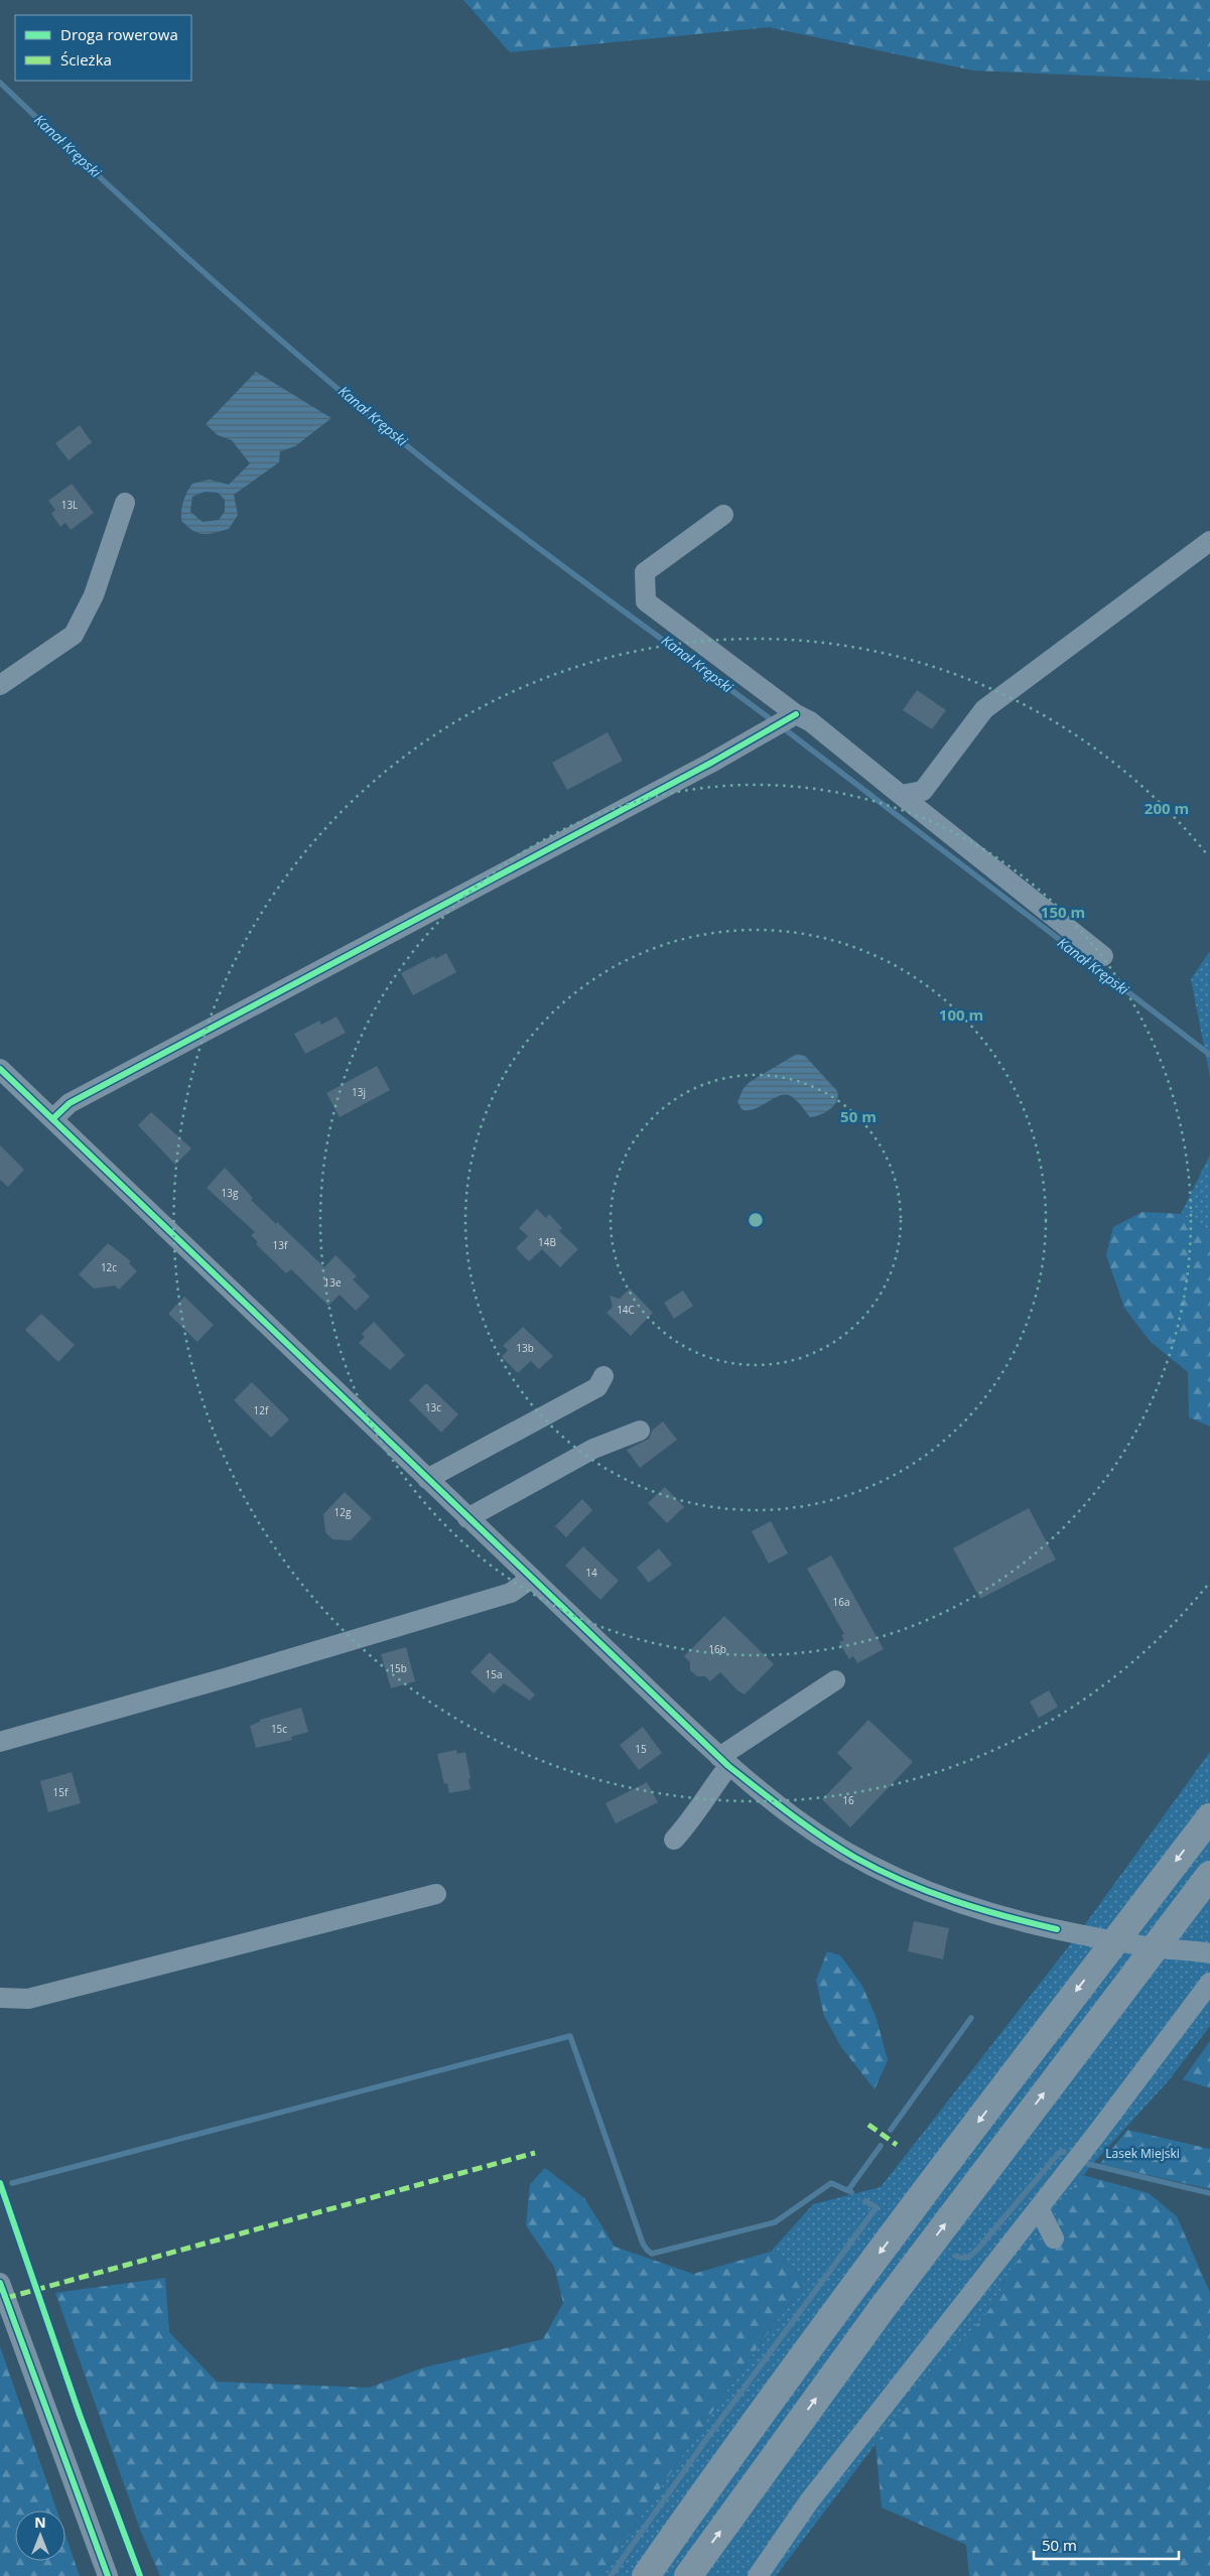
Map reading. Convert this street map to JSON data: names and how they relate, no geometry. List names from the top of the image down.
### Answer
{
  "water": ["Kanał Krępski"],
  "parks": ["Lasek Miejski"],
  "house_numbers": [
    "13L",
    "13j",
    "13g",
    "14B",
    "13f",
    "12c",
    "13e",
    "14C",
    "13b",
    "13c",
    "12f",
    "12g",
    "14",
    "16a",
    "16b",
    "15b",
    "15a",
    "15c",
    "15",
    "15f",
    "16"
  ],
  "legend": ["Droga rowerowa", "Ścieżka"],
  "scale_bar": "50 m",
  "north": "top",
  "rings": [
    "200 m",
    "150 m",
    "100 m",
    "50 m"
  ]
}
